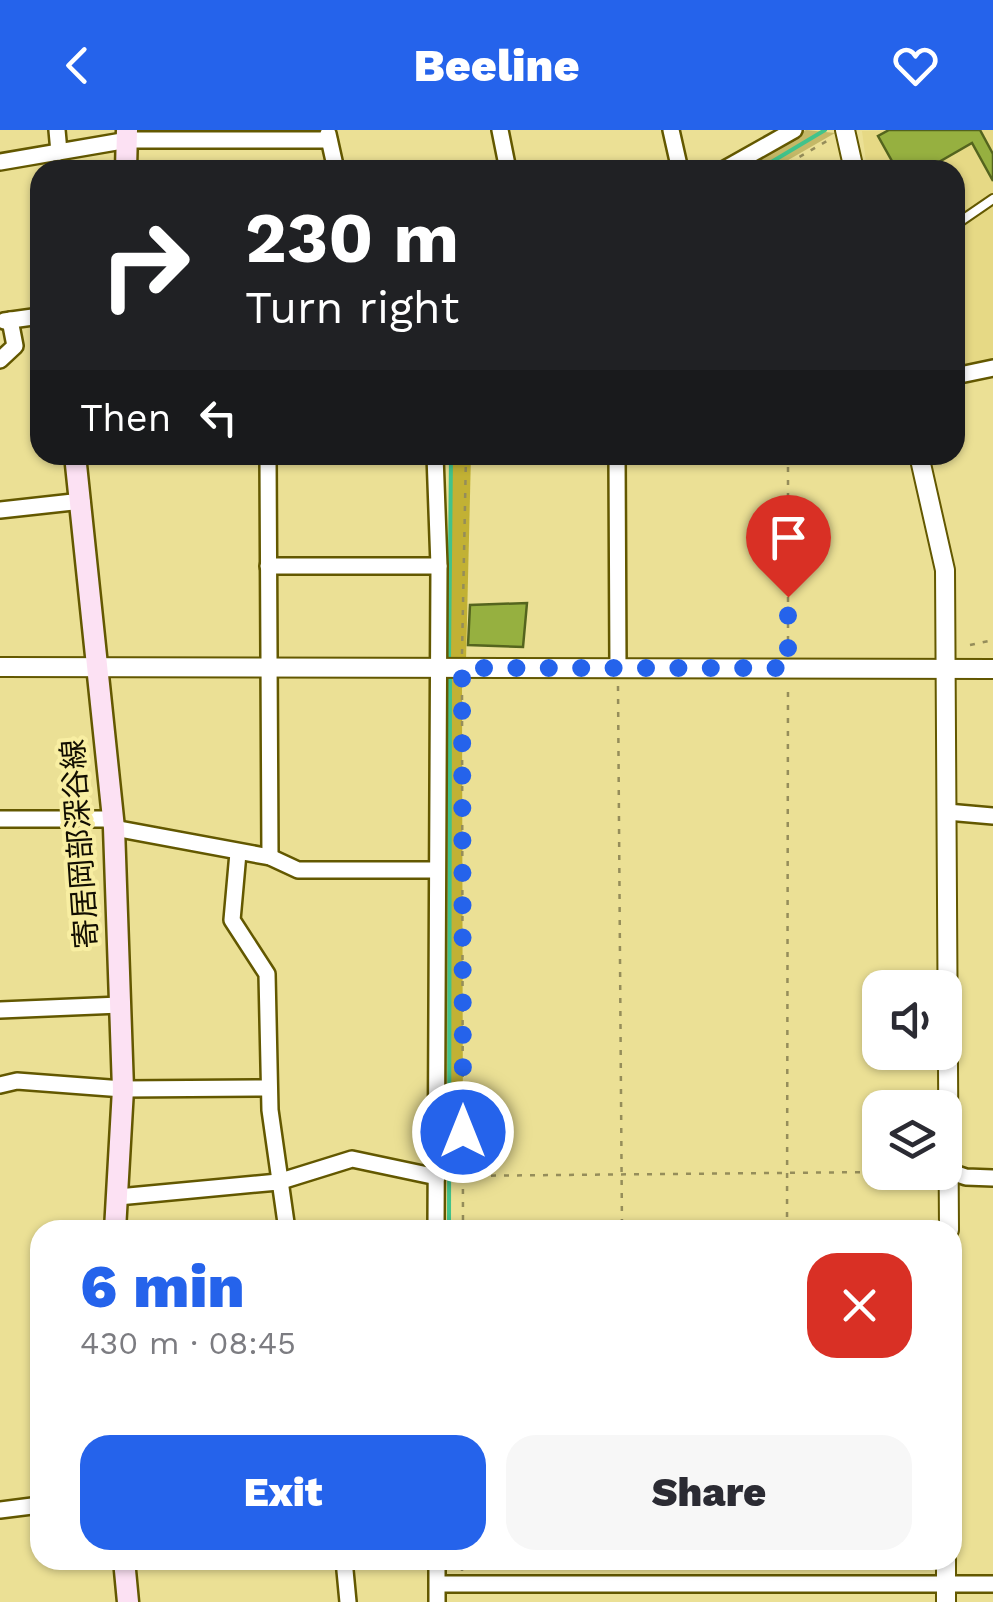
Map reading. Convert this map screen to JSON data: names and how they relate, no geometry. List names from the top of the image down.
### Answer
{
  "streets": {
    "main road": ["寄居岡部深谷線"]
  },
  "page": {
    "header": "Beeline",
    "turn": ["230 m", "Turn right"],
    "then": "Then",
    "heading": ["6 min", "430 m · 08:45"],
    "buttons": ["Exit", "Share"]
  }
}
